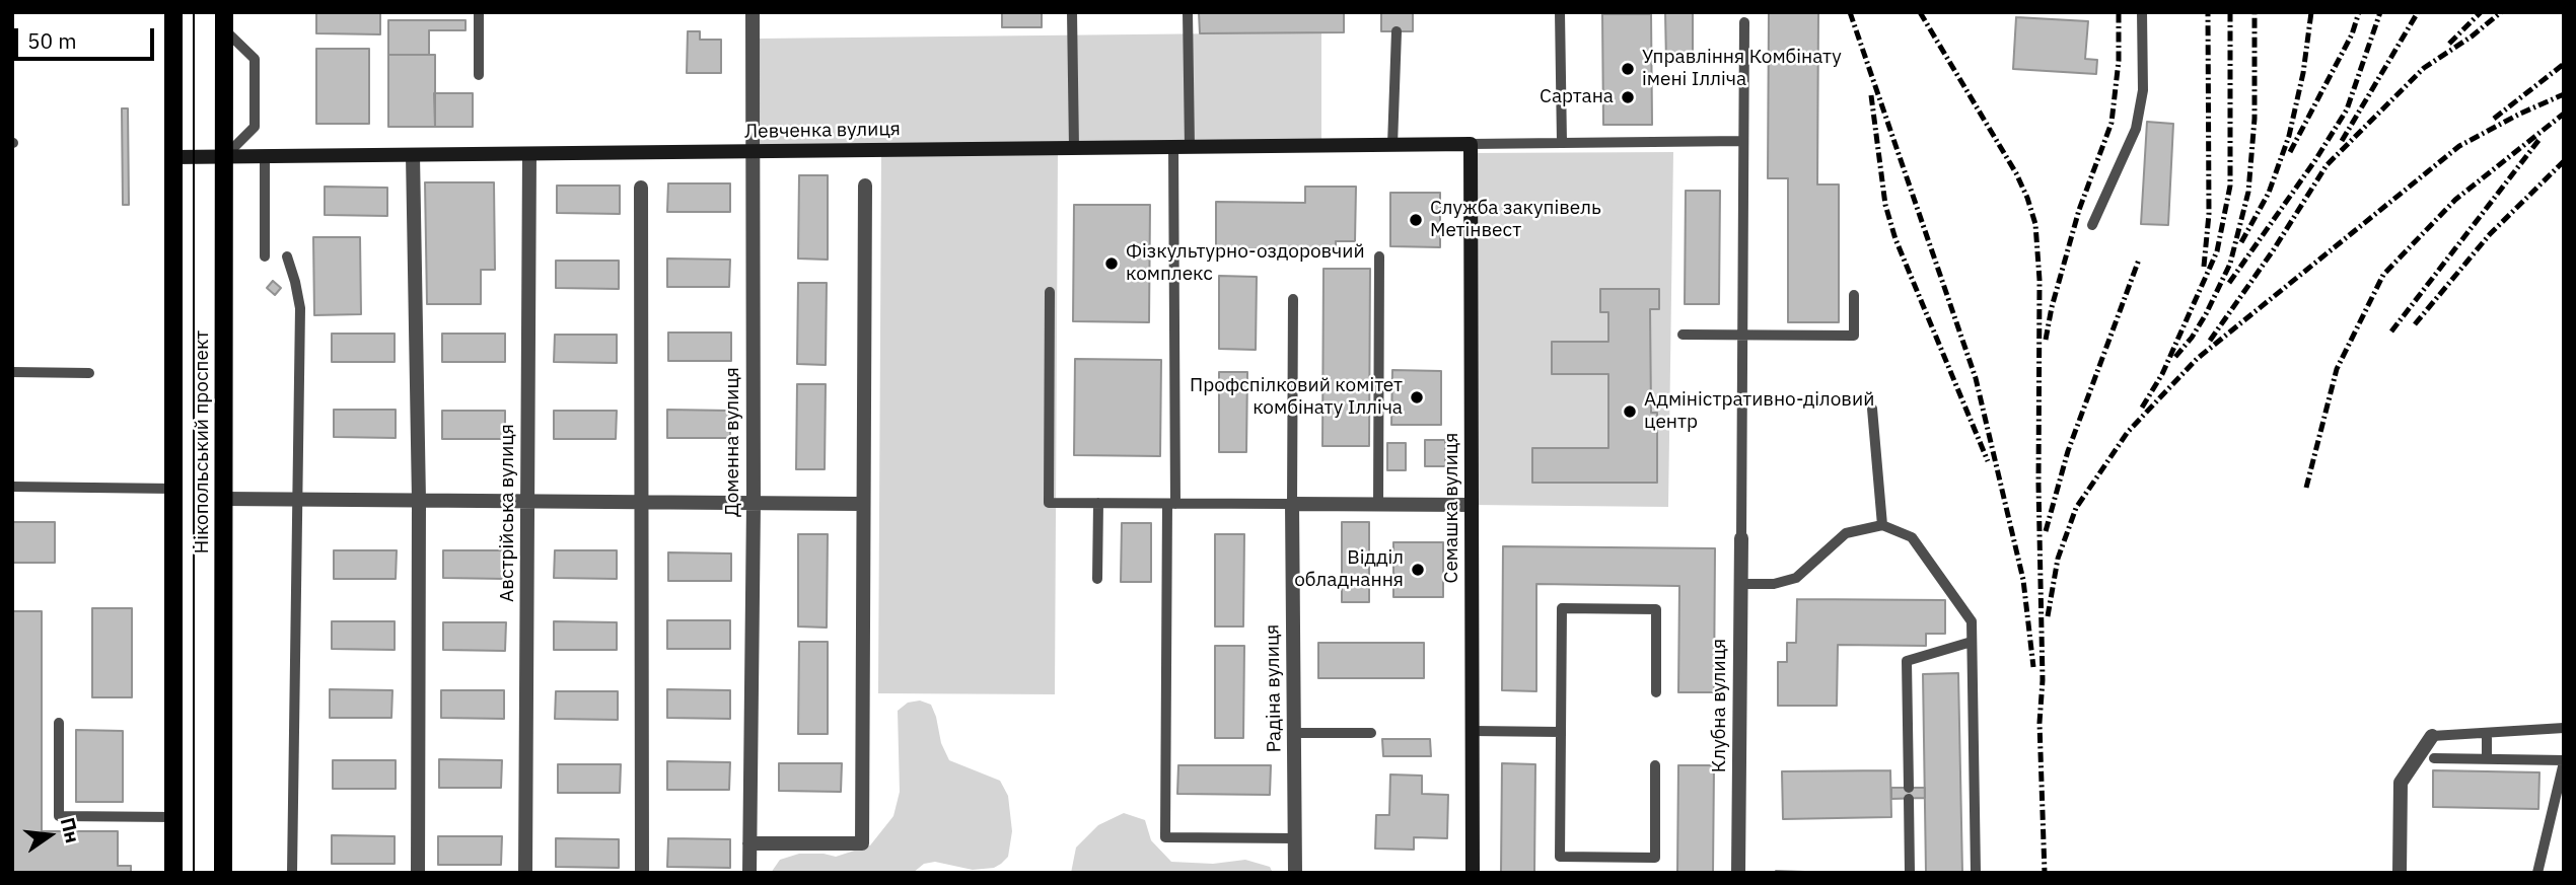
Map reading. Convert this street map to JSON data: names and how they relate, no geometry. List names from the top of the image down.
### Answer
{
  "streets": {
    "main road": ["Нікопольський проспект"],
    "street": [
      "Левченка вулиця",
      "Доменна вулиця",
      "Семашка вулиця",
      "Австрійська вулиця",
      "Радіна вулиця",
      "Клубна вулиця"
    ]
  },
  "crossings": [
    ["Левченка вулиця", "Нікопольський проспект"],
    ["Левченка вулиця", "Доменна вулиця"],
    ["Левченка вулиця", "Семашка вулиця"],
    ["Левченка вулиця", "Австрійська вулиця"]
  ],
  "places": [
    "Управління Комбінату імені Ілліча",
    "Сартана",
    "Служба закупівель Метінвест",
    "Фізкультурно-оздоровчий комплекс",
    "Профспілковий комітет комбінату Ілліча",
    "Адміністративно-діловий центр",
    "Відділ обладнання"
  ],
  "scale_bar": "50 m",
  "north": "right"
}
